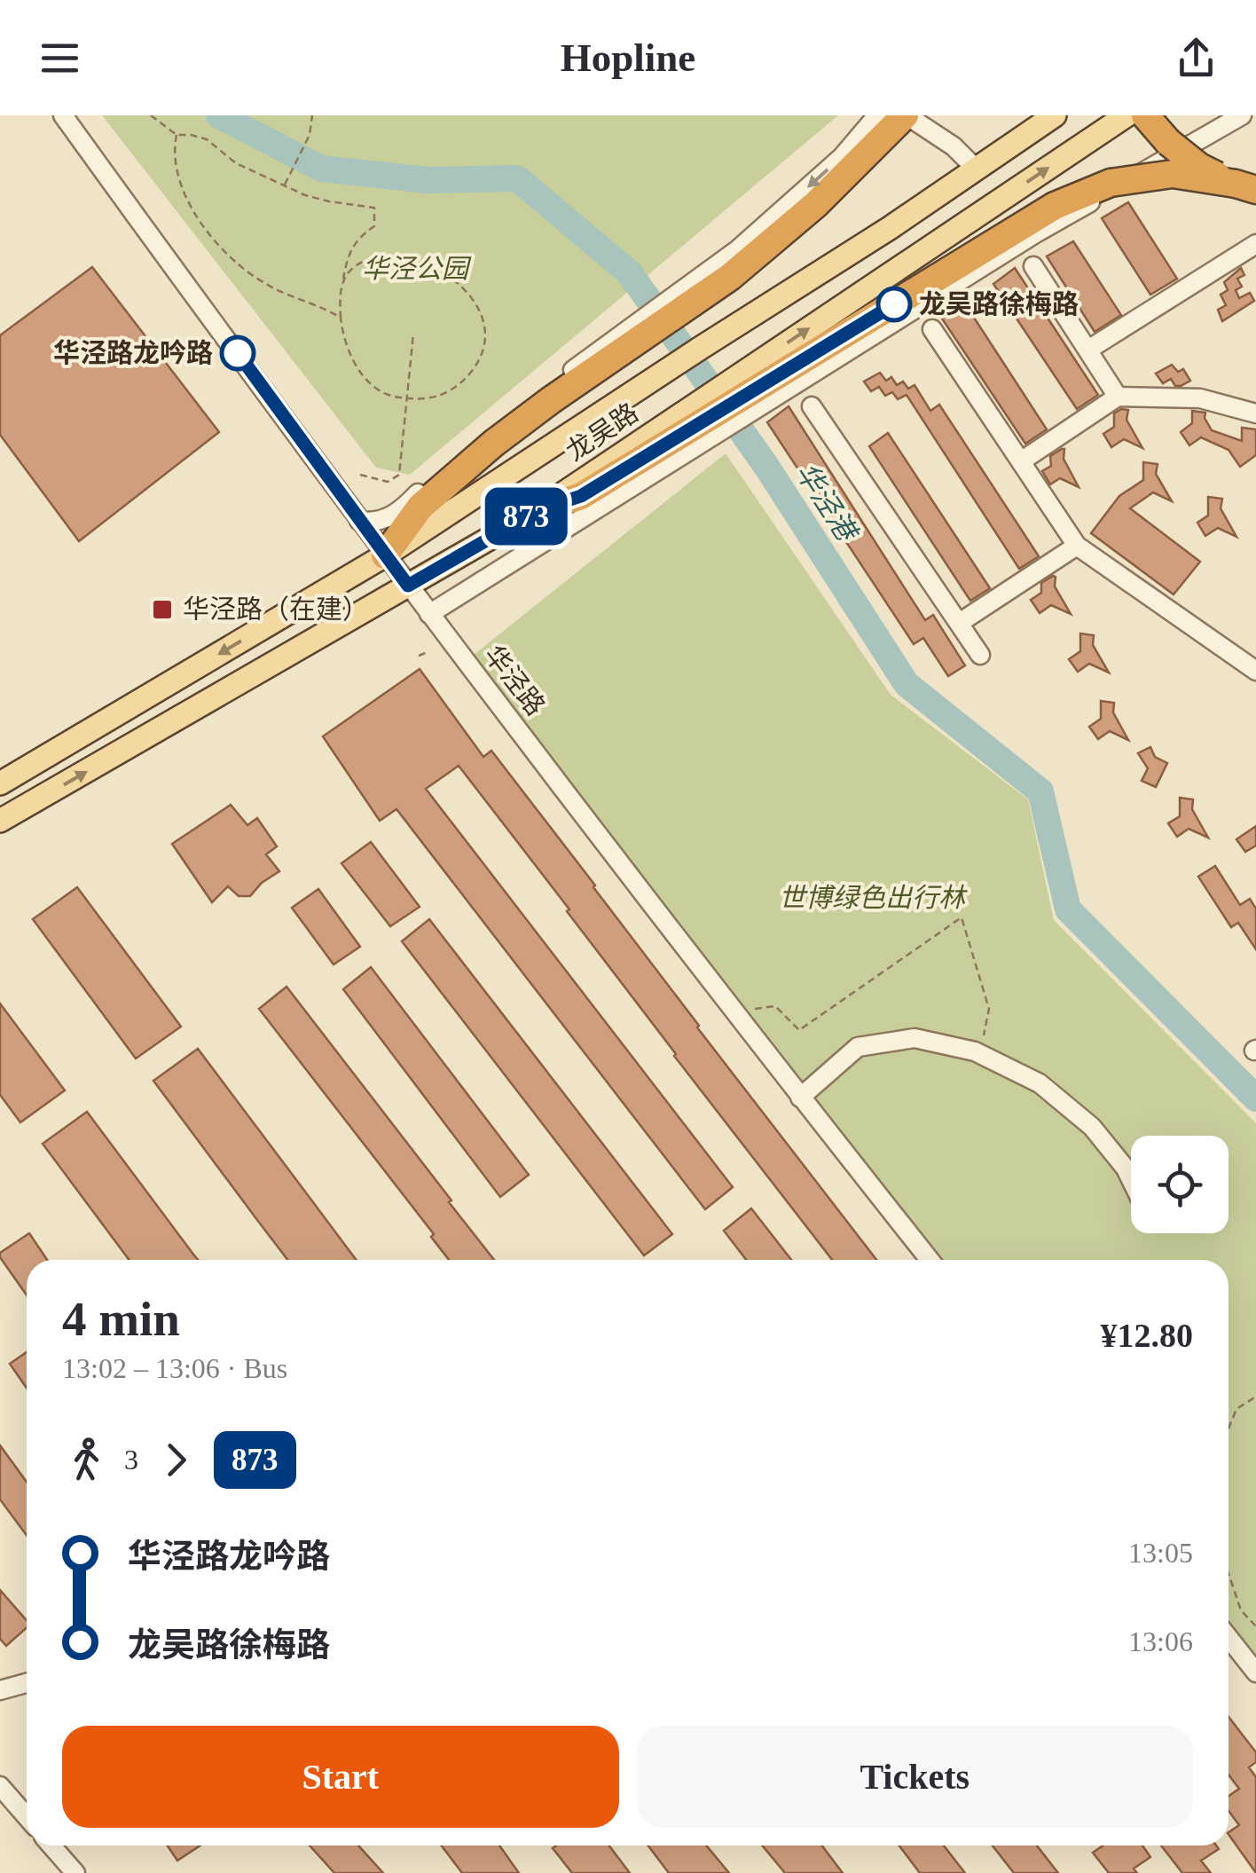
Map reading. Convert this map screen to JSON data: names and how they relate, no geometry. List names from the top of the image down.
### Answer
{
  "streets": {
    "main road": ["龙吴路"],
    "street": ["华泾路"]
  },
  "crossings": [
    ["龙吴路", "华泾路"]
  ],
  "water": ["华泾港"],
  "parks": ["华泾公园", "世博绿色出行林"],
  "places": {
    "other": ["龙吴路徐梅路", "华泾路龙吟路"],
    "transit": ["华泾路（在建）"]
  },
  "lines": ["bus line 873"],
  "page": {
    "header": "Hopline",
    "on_map": "873",
    "heading": ["4 min", "13:02 – 13:06 · Bus", "¥12.80"],
    "legs": ["3", "873"],
    "list": [
      {
        "name": "华泾路龙吟路",
        "value": "13:05"
      },
      {
        "name": "龙吴路徐梅路",
        "value": "13:06"
      }
    ],
    "buttons": ["Start", "Tickets"]
  }
}
